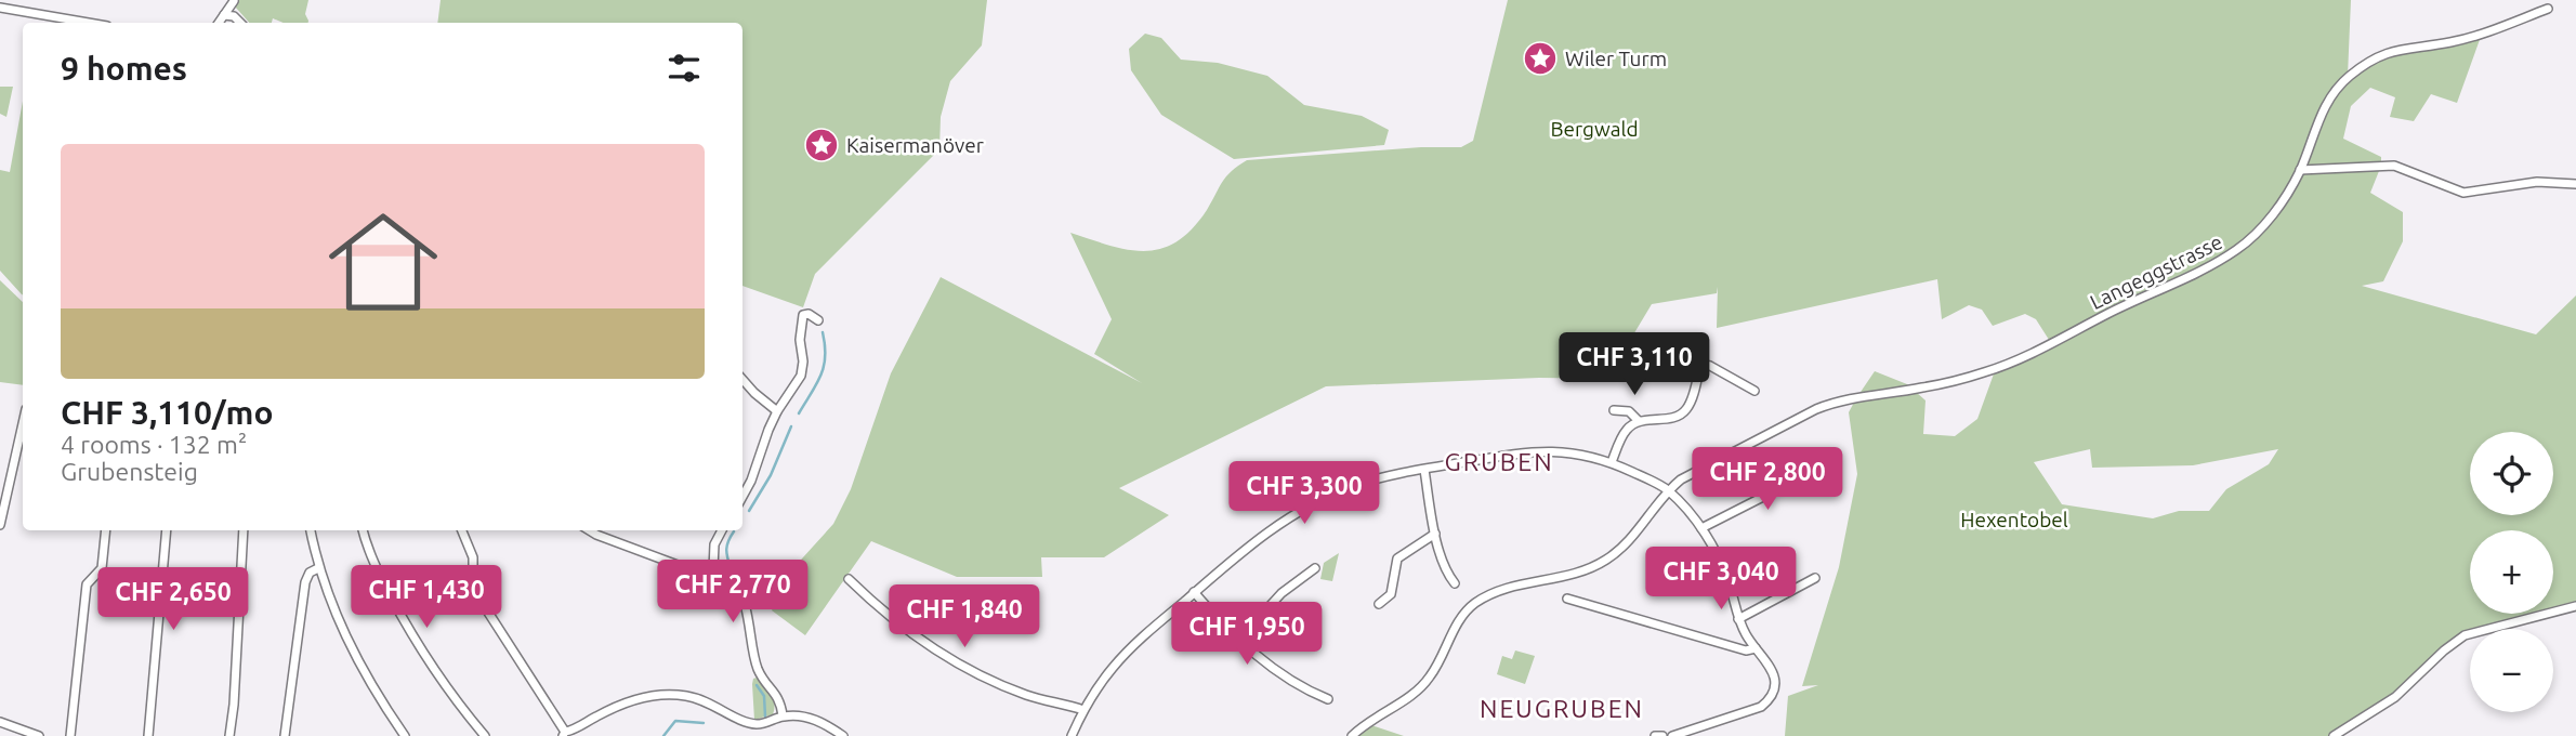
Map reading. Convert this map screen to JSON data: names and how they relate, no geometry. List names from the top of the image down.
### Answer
{
  "streets": {
    "street": ["Langeggstrasse"]
  },
  "districts": ["GRUBEN", "NEUGRUBEN"],
  "parks": ["Bergwald", "Hexentobel"],
  "places": {
    "place": ["Wiler Turm", "Kaisermanöver"]
  },
  "page": {
    "heading": "9 homes",
    "list": [
      {
        "name": "CHF 3,110/mo",
        "note": "4 rooms · 132 m² · Grubensteig"
      }
    ],
    "price": [
      "CHF 3,110",
      "CHF 2,800",
      "CHF 3,300",
      "CHF 3,040",
      "CHF 2,770",
      "CHF 1,430",
      "CHF 2,650",
      "CHF 1,840",
      "CHF 1,950"
    ],
    "map_buttons": ["+", "−"]
  }
}
